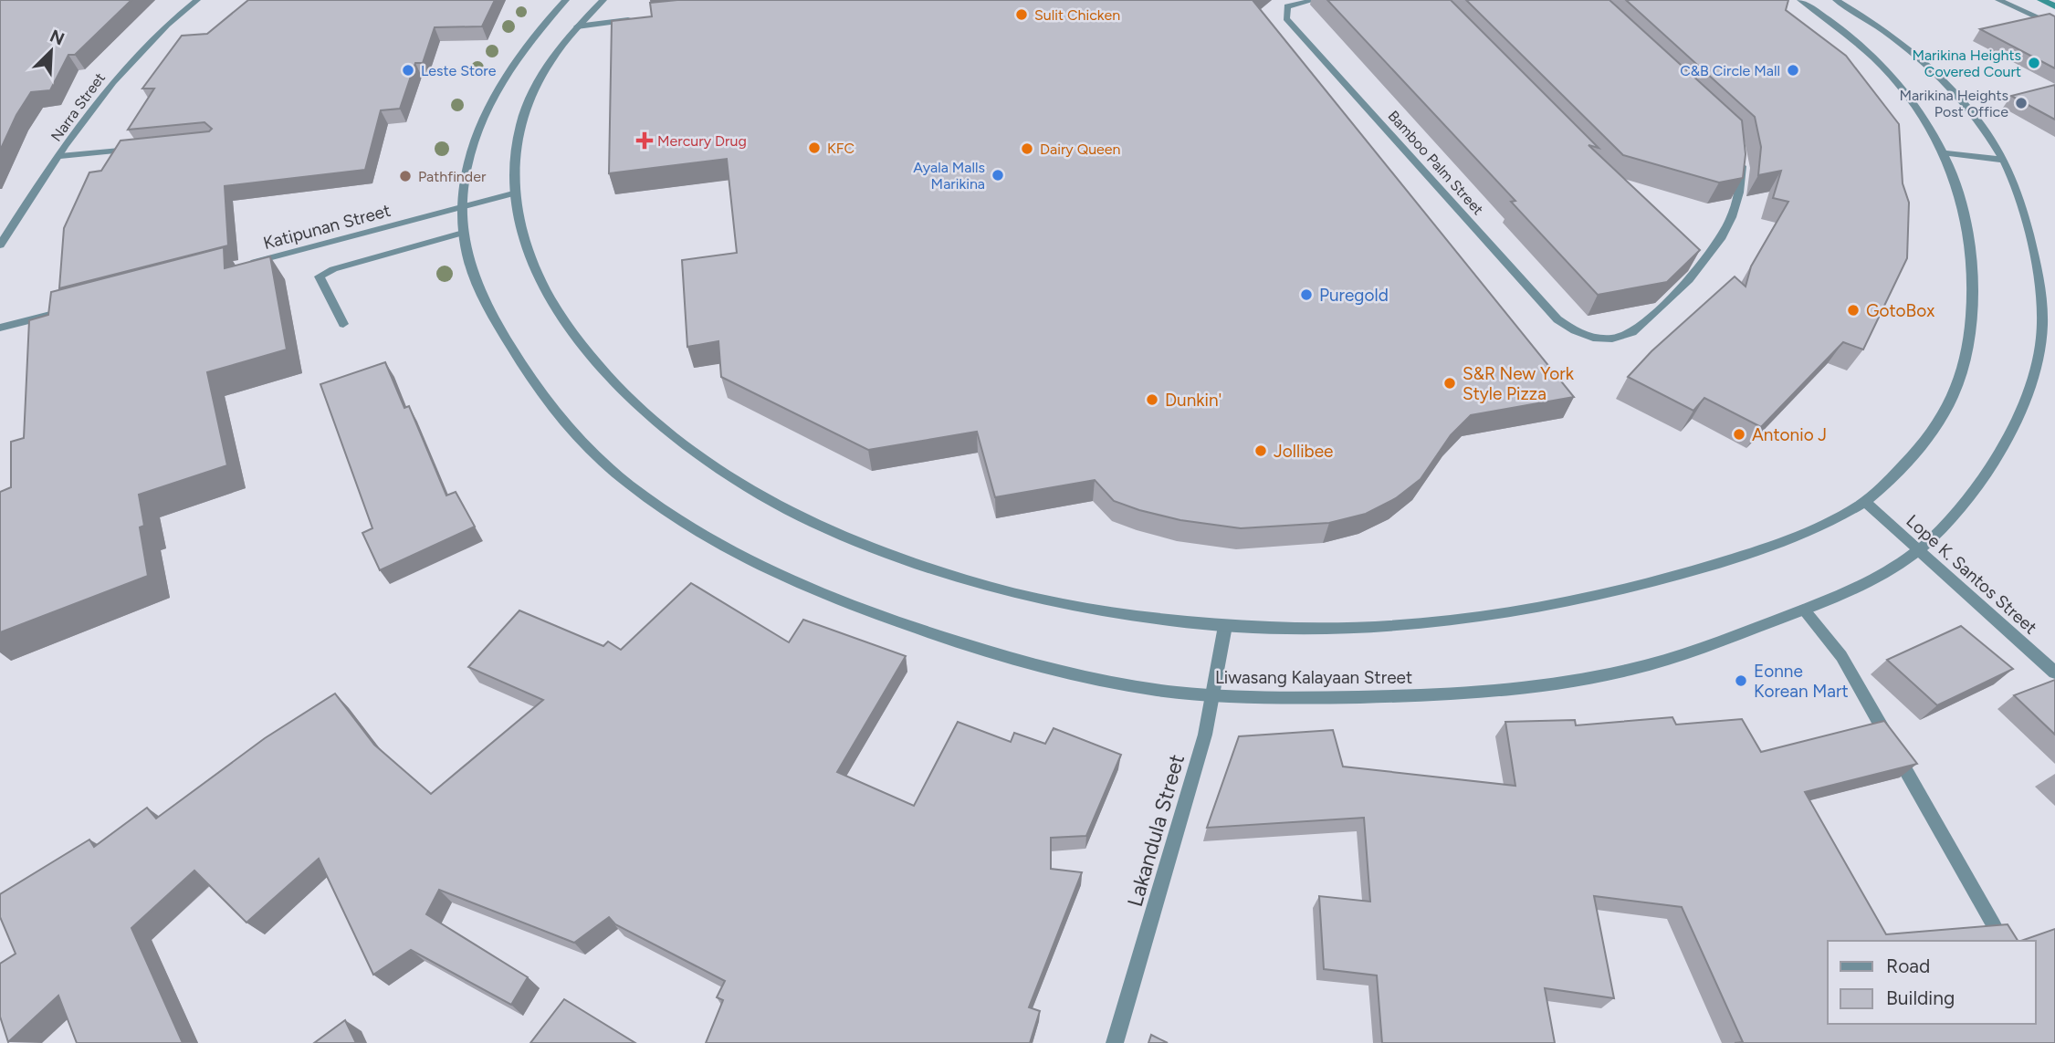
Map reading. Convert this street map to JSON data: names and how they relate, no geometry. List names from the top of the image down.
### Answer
{
  "streets": {
    "street": [
      "Narra Street",
      "Bamboo Palm Street",
      "Katipunan Street",
      "Lope K. Santos Street",
      "Liwasang Kalayaan Street",
      "Lakandula Street"
    ]
  },
  "crossings": [
    ["Katipunan Street", "Liwasang Kalayaan Street"],
    ["Lope K. Santos Street", "Liwasang Kalayaan Street"],
    ["Liwasang Kalayaan Street", "Lakandula Street"]
  ],
  "places": {
    "other": [
      "Sulit Chicken",
      "Marikina Heights Covered Court",
      "Leste Store",
      "C&B Circle Mall",
      "Marikina Heights Post Office",
      "KFC",
      "Dairy Queen",
      "Ayala Malls Marikina",
      "Pathfinder",
      "Puregold",
      "GotoBox",
      "S&R New York Style Pizza",
      "Dunkin'",
      "Antonio J",
      "Jollibee",
      "Eonne Korean Mart"
    ],
    "health": ["Mercury Drug"]
  },
  "legend": ["Road", "Building"],
  "north": "top right"
}
